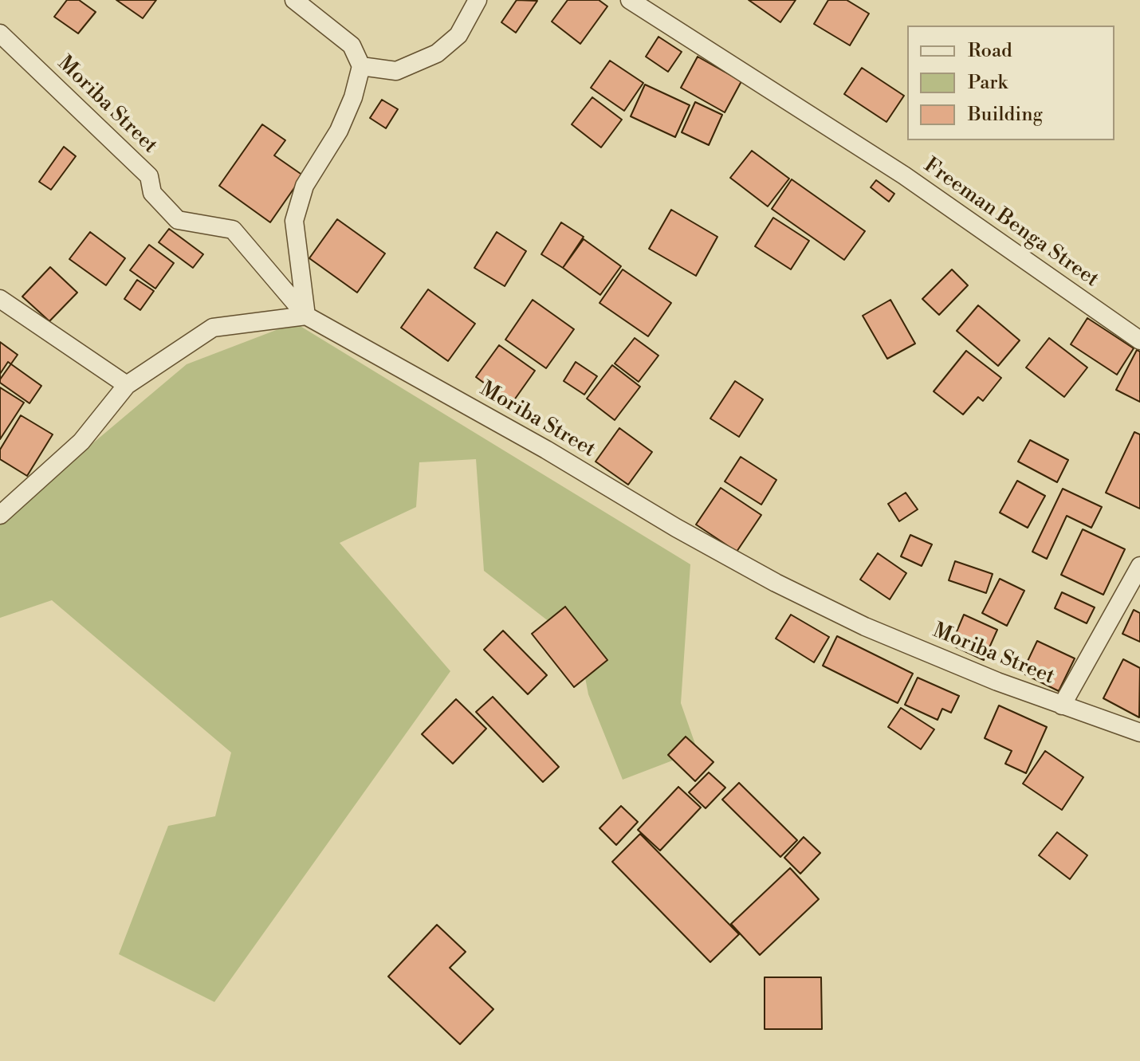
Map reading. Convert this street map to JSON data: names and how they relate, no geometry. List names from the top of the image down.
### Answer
{
  "streets": {
    "street": ["Moriba Street", "Freeman Benga Street"]
  },
  "legend": ["Road", "Park", "Building"]
}
